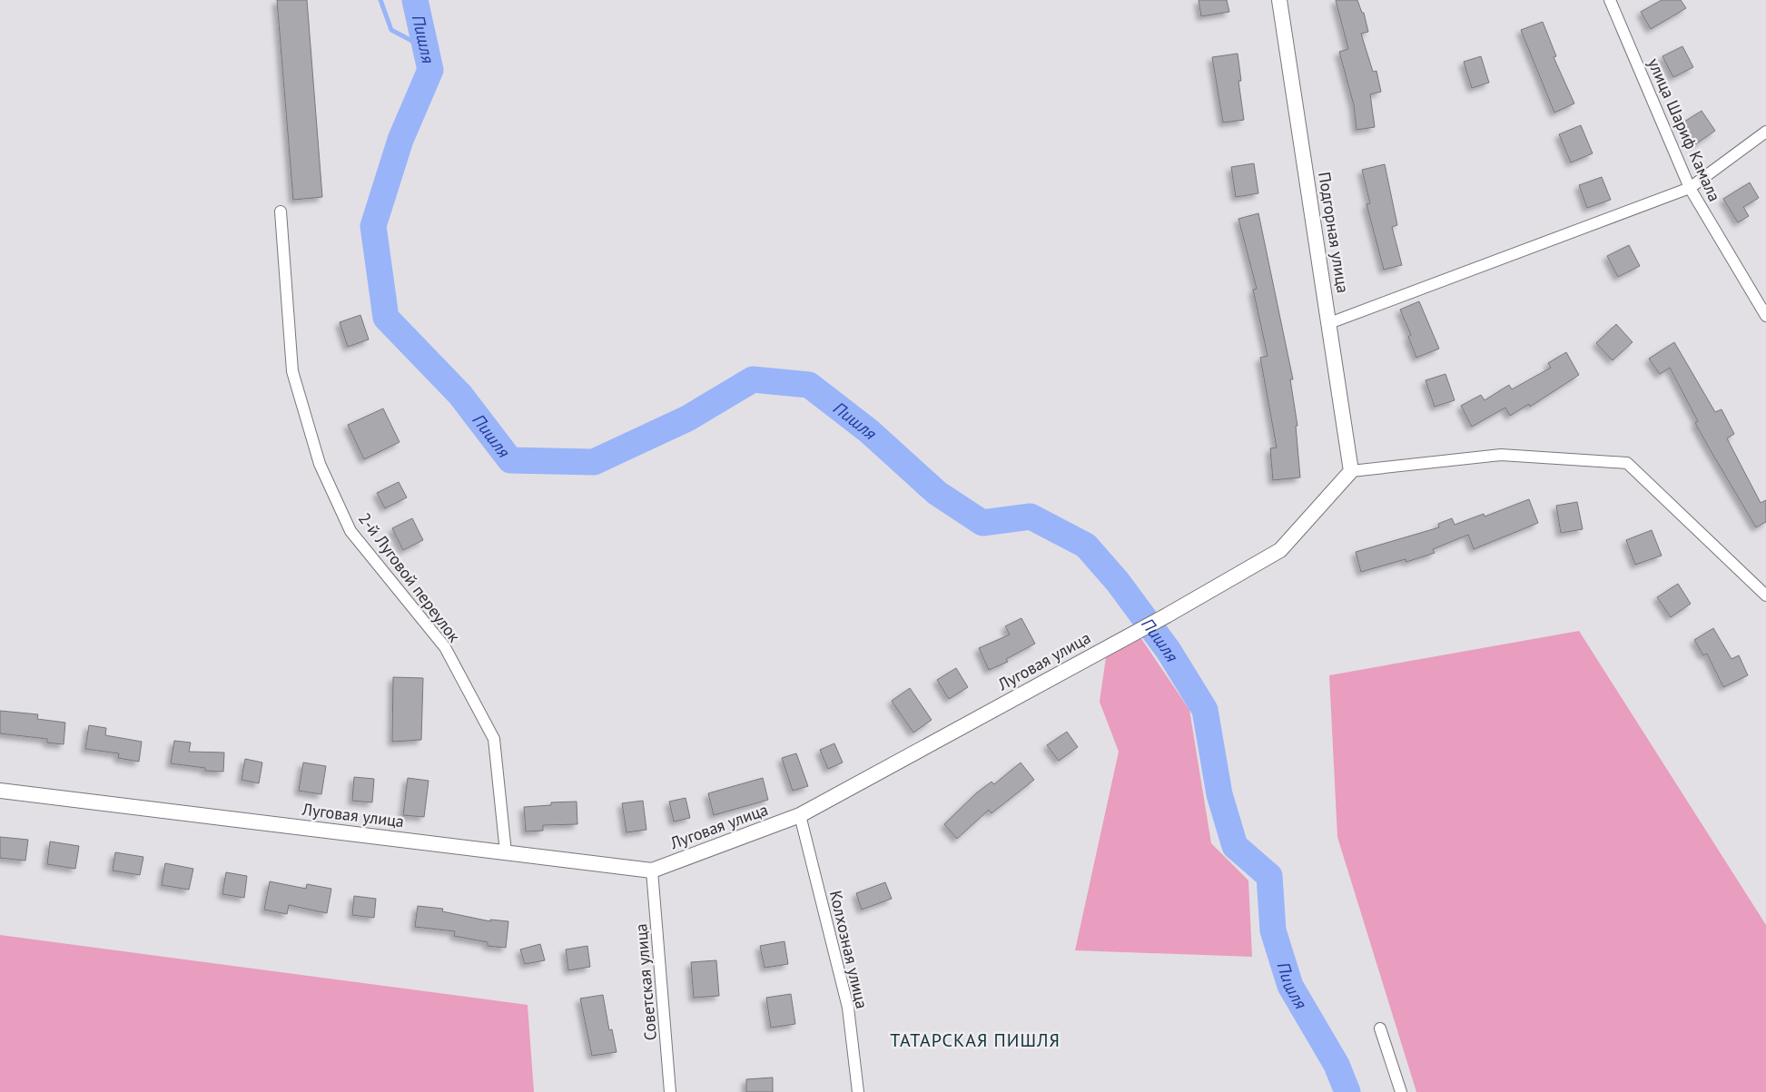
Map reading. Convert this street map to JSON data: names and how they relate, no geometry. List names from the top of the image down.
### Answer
{
  "streets": {
    "street": [
      "улица Шариф Камала",
      "Подгорная улица",
      "2-й Луговой переулок",
      "Луговая улица",
      "Колхозная улица",
      "Советская улица"
    ]
  },
  "crossings": [
    ["Подгорная улица", "Луговая улица"],
    ["2-й Луговой переулок", "Луговая улица"],
    ["Луговая улица", "Колхозная улица"],
    ["Луговая улица", "Советская улица"]
  ],
  "districts": ["ТАТАРСКАЯ ПИШЛЯ"],
  "water": ["Пишля"]
}
